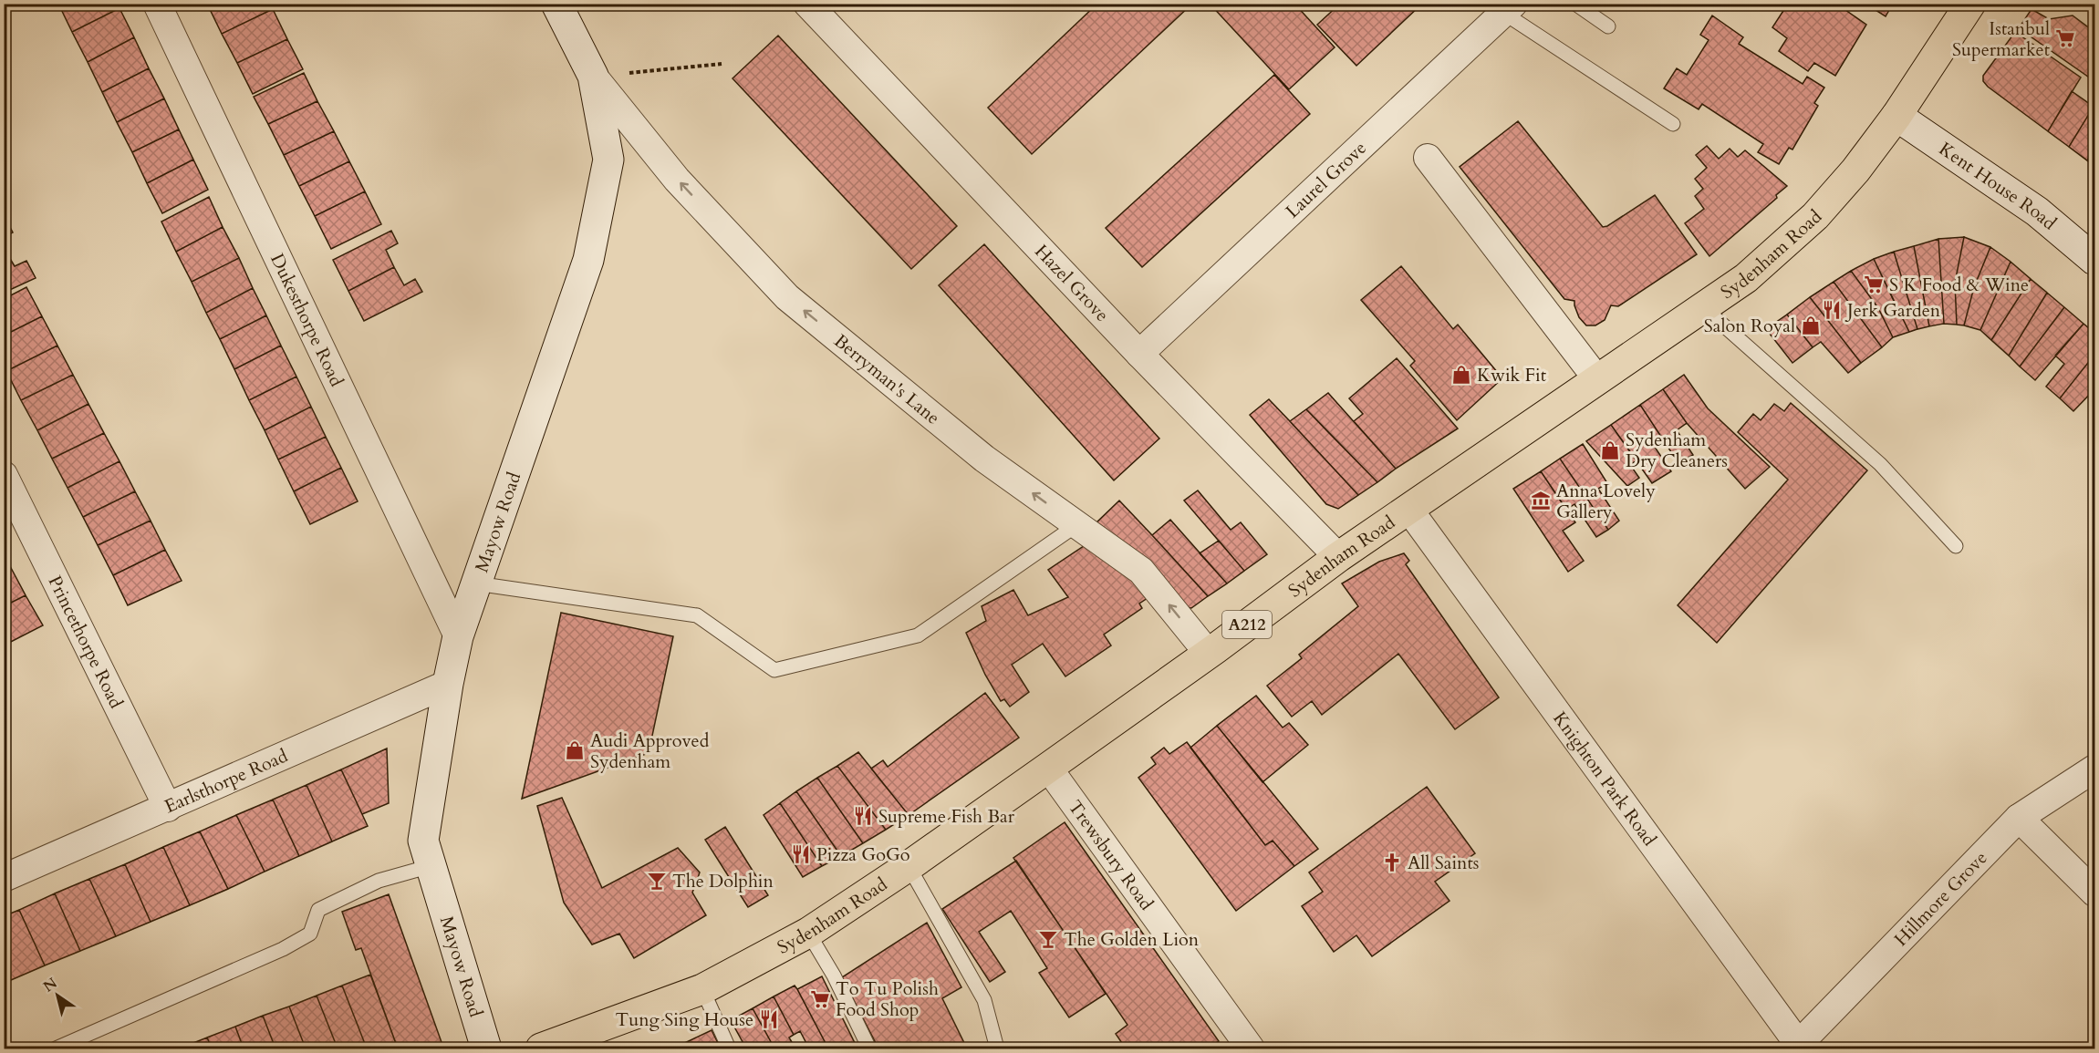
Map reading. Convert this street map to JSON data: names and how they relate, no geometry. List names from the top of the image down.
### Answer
{
  "streets": {
    "main road": ["Sydenham Road", "A212"],
    "street": [
      "Laurel Grove",
      "Kent House Road",
      "Hazel Grove",
      "Dukesthorpe Road",
      "Berryman's Lane",
      "Mayow Road",
      "Princethorpe Road",
      "Knighton Park Road",
      "Earlsthorpe Road",
      "Trewsbury Road",
      "Hillmore Grove"
    ]
  },
  "crossings": [
    ["Laurel Grove", "Hazel Grove"],
    ["Kent House Road", "Sydenham Road"],
    ["Sydenham Road", "Hazel Grove"],
    ["Sydenham Road", "Berryman's Lane"],
    ["Sydenham Road", "Knighton Park Road"],
    ["Sydenham Road", "Trewsbury Road"],
    ["Dukesthorpe Road", "Mayow Road"],
    ["Berryman's Lane", "Mayow Road"],
    ["Mayow Road", "Earlsthorpe Road"],
    ["Princethorpe Road", "Earlsthorpe Road"],
    ["Knighton Park Road", "Hillmore Grove"]
  ],
  "one_way": ["Berryman's Lane"],
  "places": {
    "supermarket": ["Istanbul Supermarket", "S K Food & Wine", "To Tu Polish Food Shop"],
    "restaurant": [
      "Jerk Garden",
      "Supreme Fish Bar",
      "Pizza GoGo",
      "Tung Sing House"
    ],
    "shop": [
      "Salon Royal",
      "Kwik Fit",
      "Sydenham Dry Cleaners",
      "Audi Approved Sydenham"
    ],
    "museum": ["Anna Lovely Gallery"],
    "church": ["All Saints"],
    "bar": ["The Dolphin", "The Golden Lion"]
  },
  "north": "top left"
}
